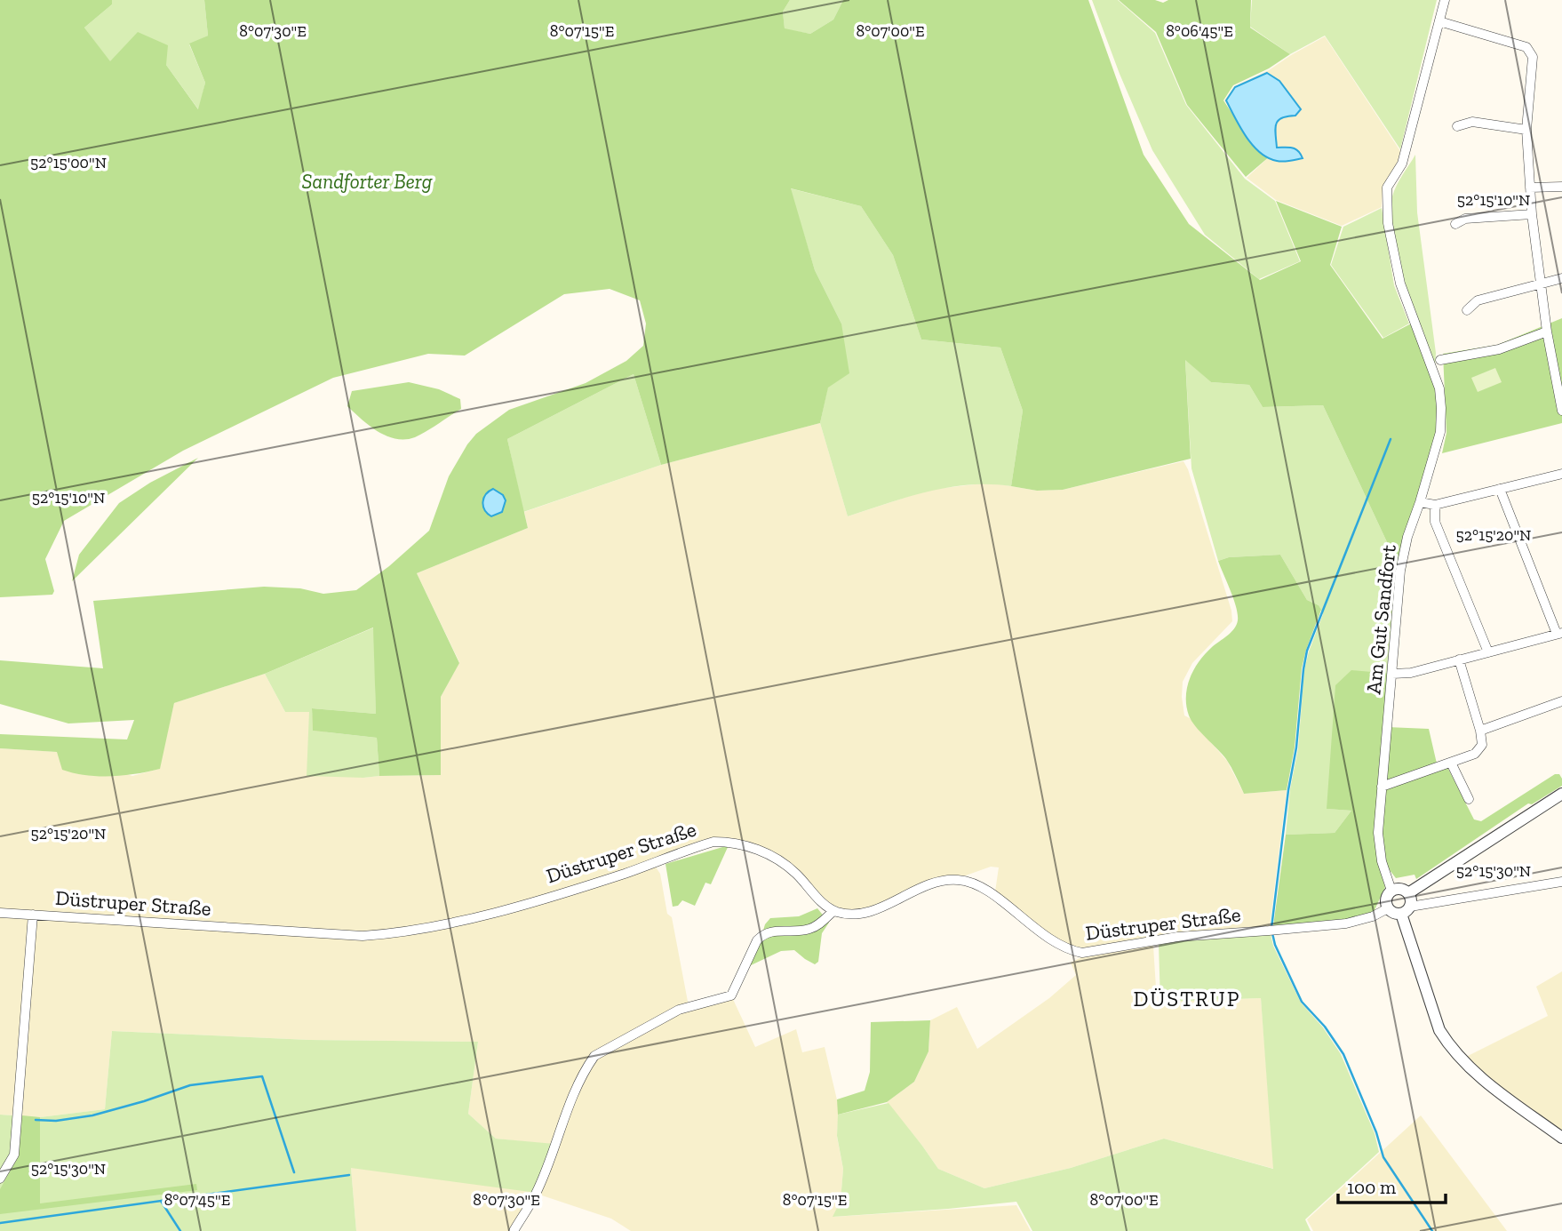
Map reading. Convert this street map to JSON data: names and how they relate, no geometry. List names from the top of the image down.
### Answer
{
  "streets": {
    "street": ["Am Gut Sandfort", "Düstruper Straße"]
  },
  "crossings": [
    ["Am Gut Sandfort", "Düstruper Straße"]
  ],
  "districts": ["DÜSTRUP"],
  "parks": ["Sandforter Berg"],
  "scale_bar": "100 m",
  "coordinates": [
    "8°07'30\"E",
    "8°07'15\"E",
    "8°07'00\"E",
    "8°06'45\"E",
    "52°15'00\"N",
    "52°15'10\"N",
    "52°15'20\"N",
    "52°15'30\"N",
    "8°07'45\"E"
  ]
}
